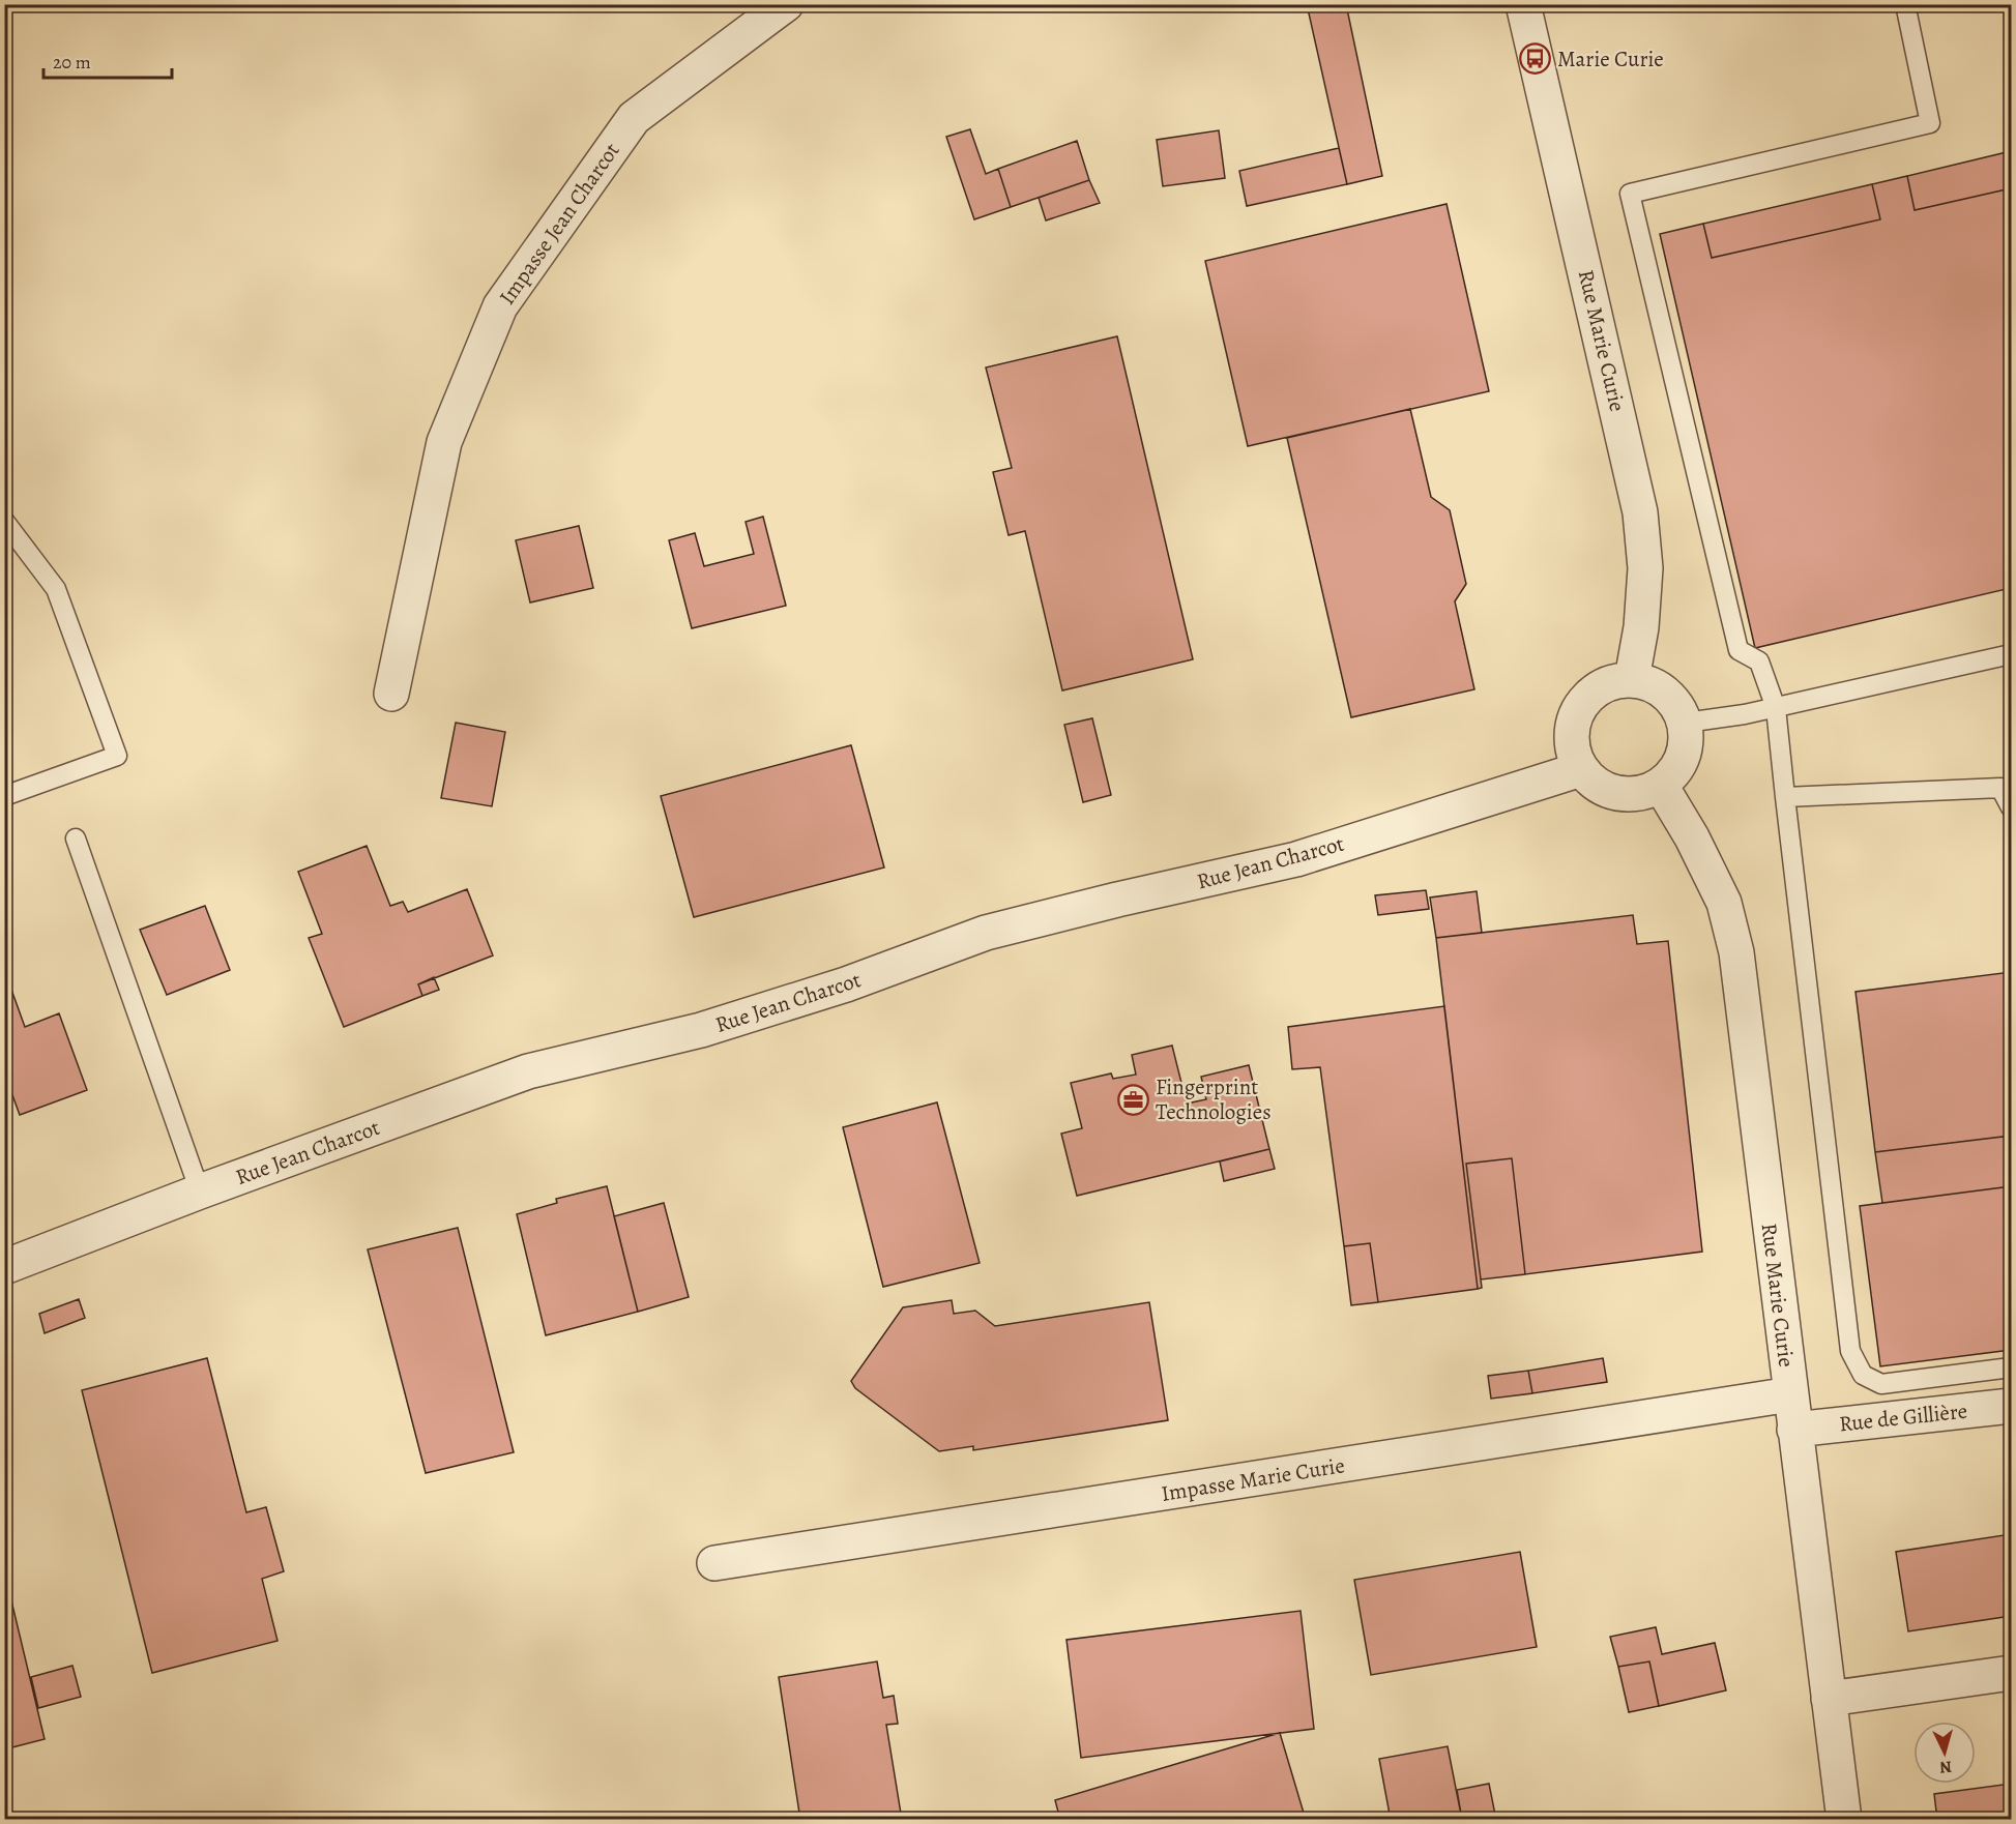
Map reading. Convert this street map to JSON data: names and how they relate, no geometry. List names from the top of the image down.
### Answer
{
  "streets": {
    "street": [
      "Impasse Jean Charcot",
      "Rue Marie Curie",
      "Rue Jean Charcot",
      "Rue de Gillière",
      "Impasse Marie Curie"
    ]
  },
  "crossings": [
    ["Rue Marie Curie", "Rue Jean Charcot"],
    ["Rue Marie Curie", "Rue de Gillière"],
    ["Rue Marie Curie", "Impasse Marie Curie"]
  ],
  "places": {
    "bus stop": ["Marie Curie"],
    "office": ["Fingerprint Technologies"]
  },
  "scale_bar": "20 m",
  "north": "bottom"
}
